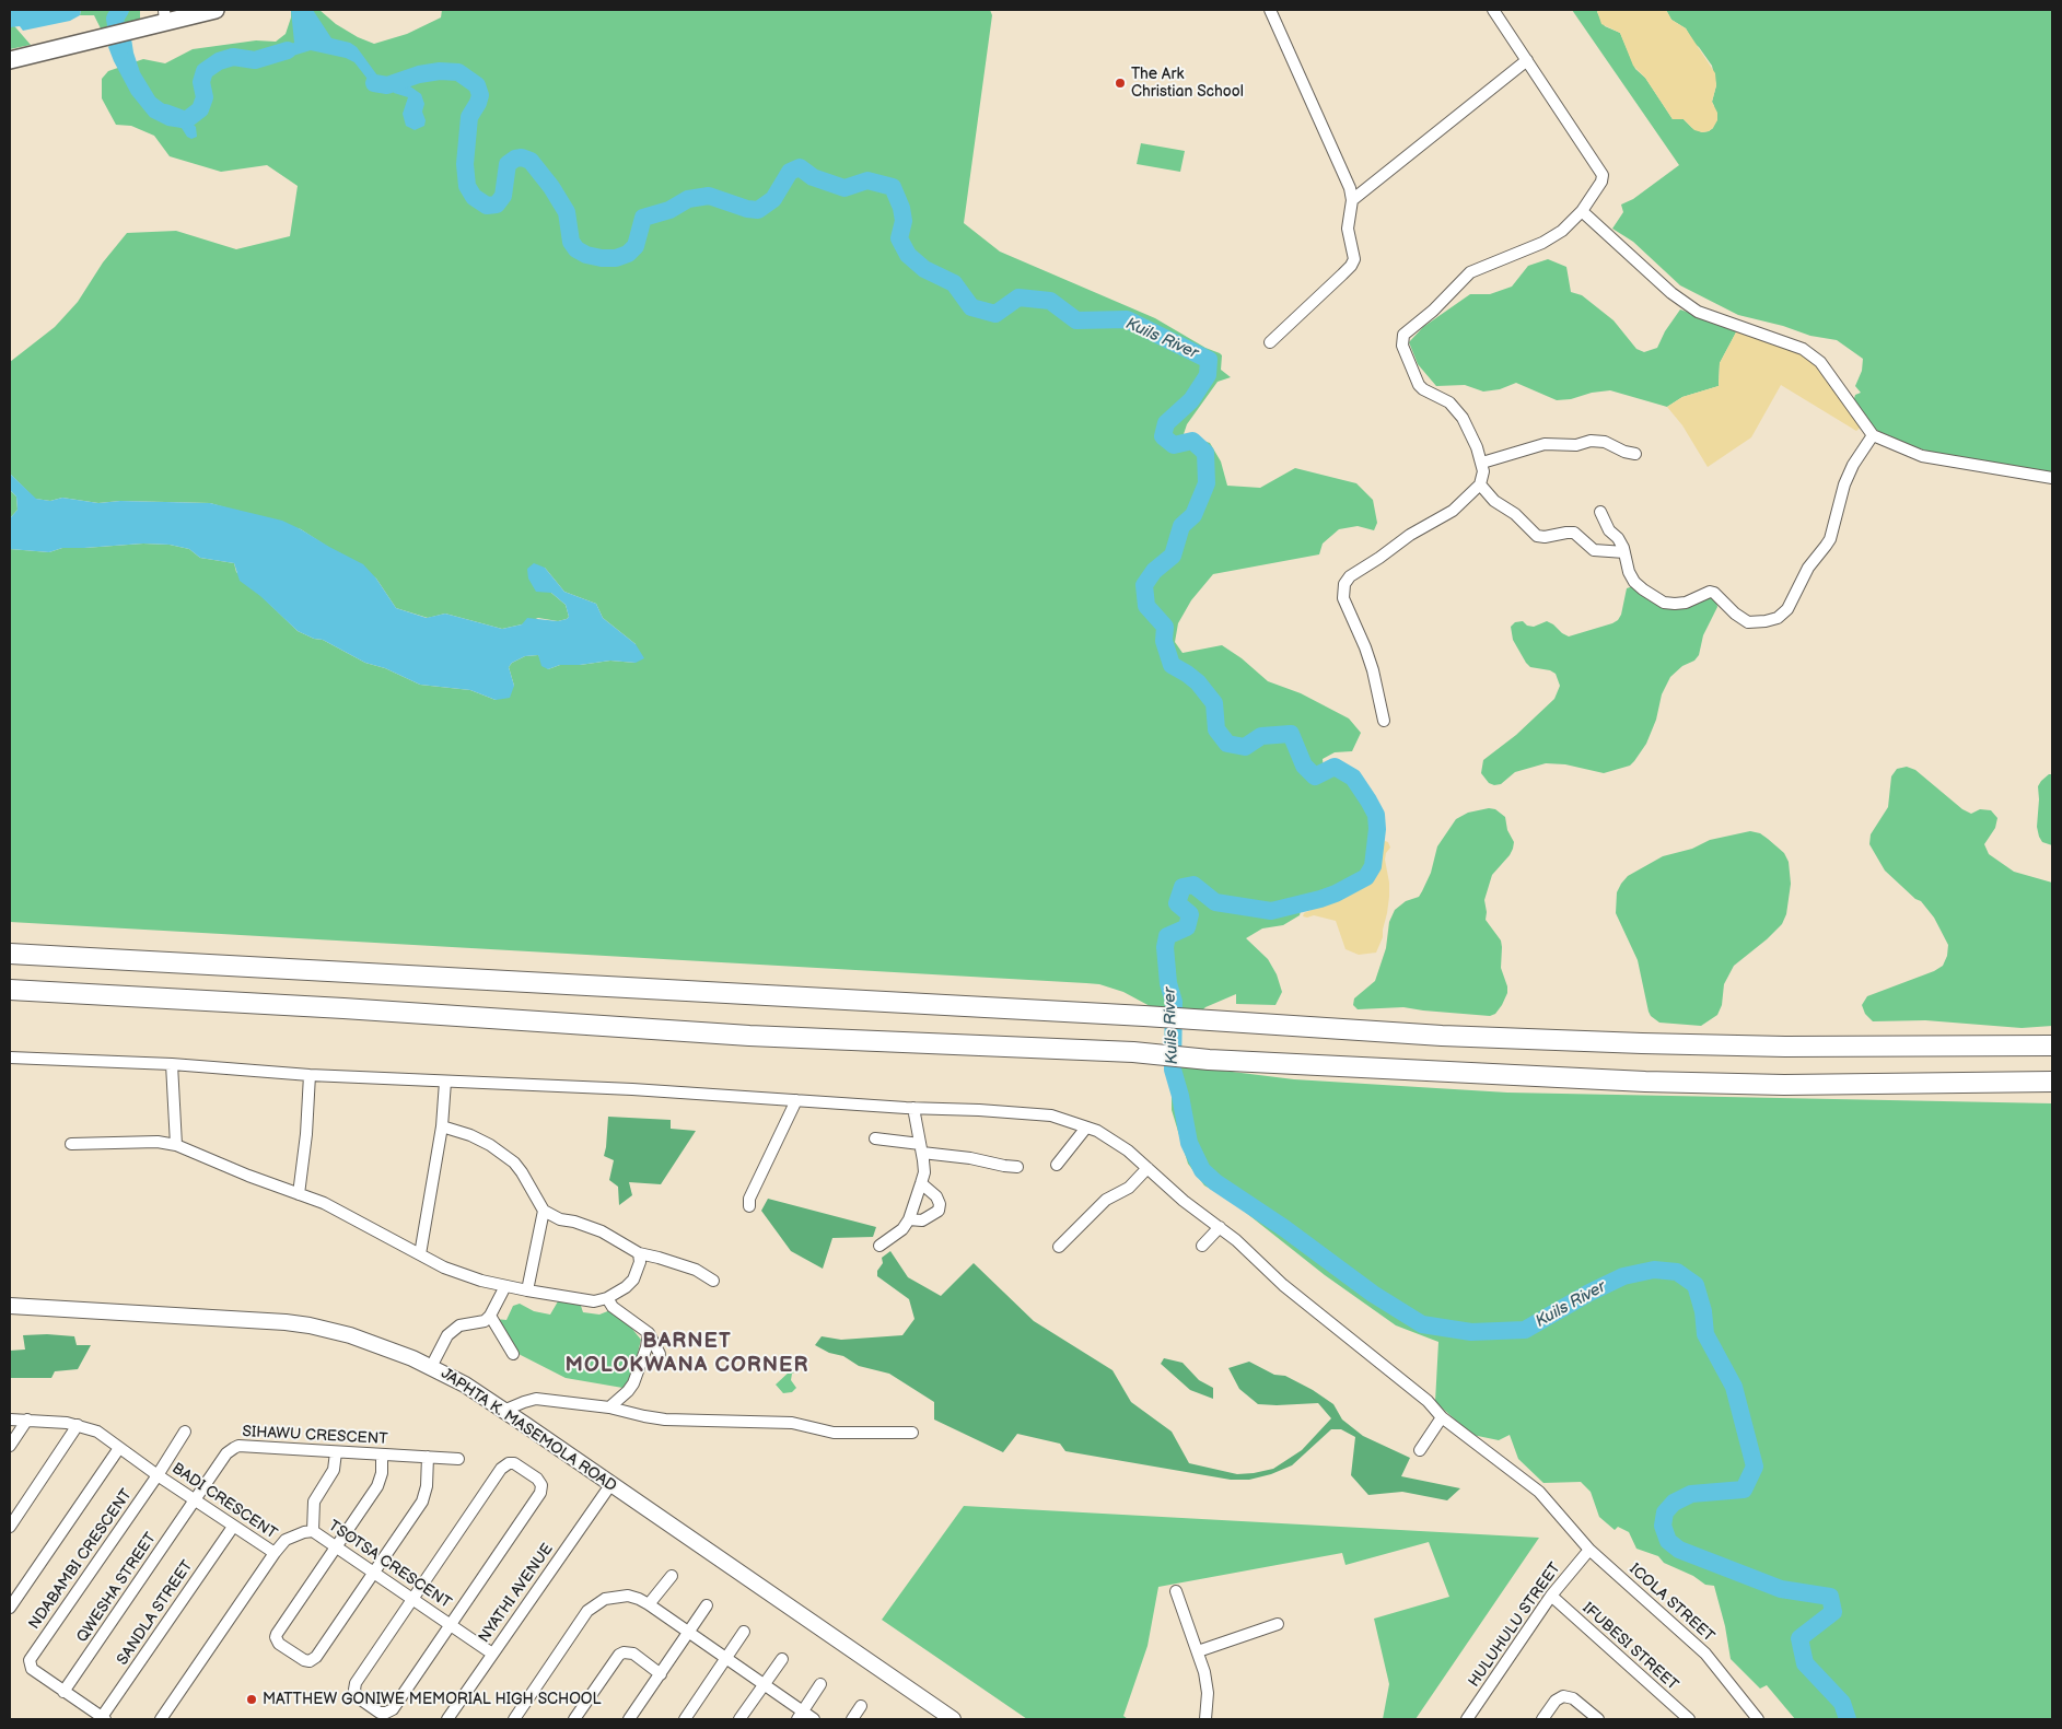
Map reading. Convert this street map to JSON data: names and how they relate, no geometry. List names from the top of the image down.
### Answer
{
  "streets": {
    "main road": ["JAPHTA K. MASEMOLA ROAD"],
    "street": [
      "SIHAWU CRESCENT",
      "BADI CRESCENT",
      "NDABAMBI CRESCENT",
      "TSOTSA CRESCENT",
      "QWESHA STREET",
      "NYATHI AVENUE",
      "ICOLA STREET",
      "SANDLA STREET",
      "HULUHULU STREET",
      "IFUBESI STREET"
    ]
  },
  "crossings": [
    ["JAPHTA K. MASEMOLA ROAD", "NYATHI AVENUE"],
    ["SIHAWU CRESCENT", "BADI CRESCENT"],
    ["SIHAWU CRESCENT", "QWESHA STREET"],
    ["BADI CRESCENT", "NDABAMBI CRESCENT"],
    ["BADI CRESCENT", "TSOTSA CRESCENT"],
    ["BADI CRESCENT", "QWESHA STREET"],
    ["BADI CRESCENT", "SANDLA STREET"],
    ["NDABAMBI CRESCENT", "QWESHA STREET"],
    ["NDABAMBI CRESCENT", "SANDLA STREET"],
    ["TSOTSA CRESCENT", "NYATHI AVENUE"],
    ["ICOLA STREET", "HULUHULU STREET"],
    ["HULUHULU STREET", "IFUBESI STREET"]
  ],
  "districts": ["BARNET MOLOKWANA CORNER"],
  "water": ["Kuils River"],
  "places": ["The Ark Christian School", "MATTHEW GONIWE MEMORIAL HIGH SCHOOL"]
}
